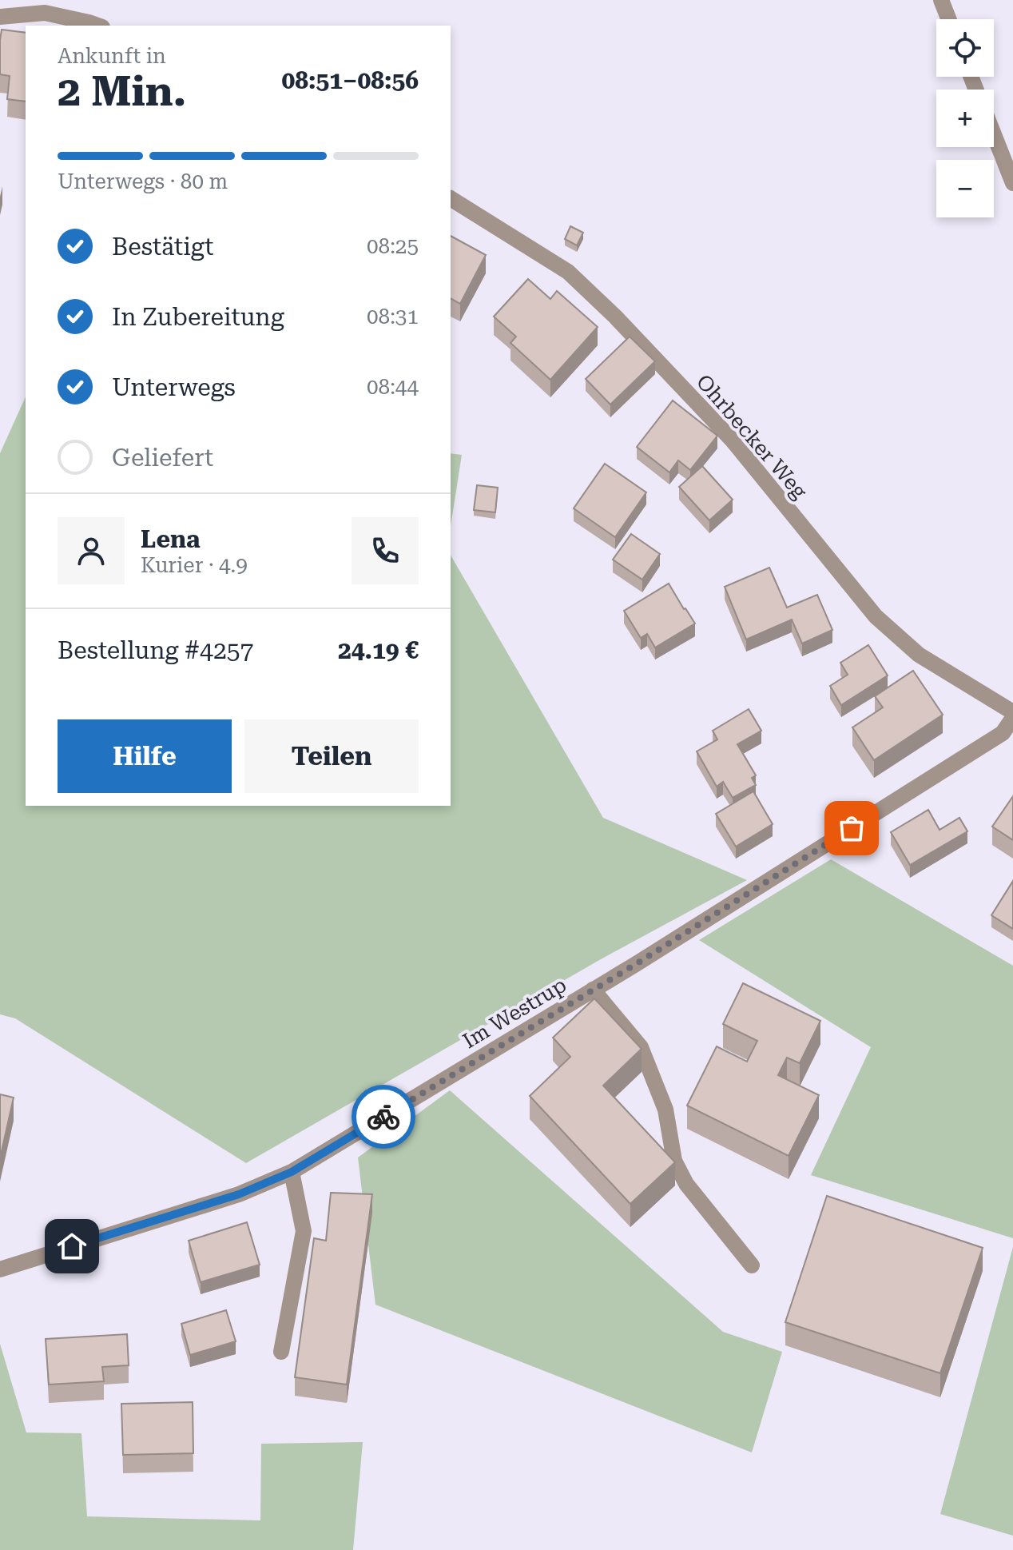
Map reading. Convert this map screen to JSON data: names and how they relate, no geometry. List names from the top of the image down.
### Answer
{
  "streets": {
    "street": ["Ohrbecker Weg", "Im Westrup"]
  },
  "page": {
    "map_buttons": ["+", "−"],
    "heading": ["2 Min.", "Ankunft in", "08:51–08:56"],
    "panel": [
      "Lena",
      "Kurier · 4.9",
      "Bestellung #4257",
      "24.19 €"
    ],
    "bar": "Unterwegs · 80 m",
    "list": [
      ["Bestätigt", "08:25"],
      ["In Zubereitung", "08:31"],
      ["Unterwegs", "08:44"],
      "Geliefert"
    ],
    "buttons": ["Hilfe", "Teilen"]
  }
}
